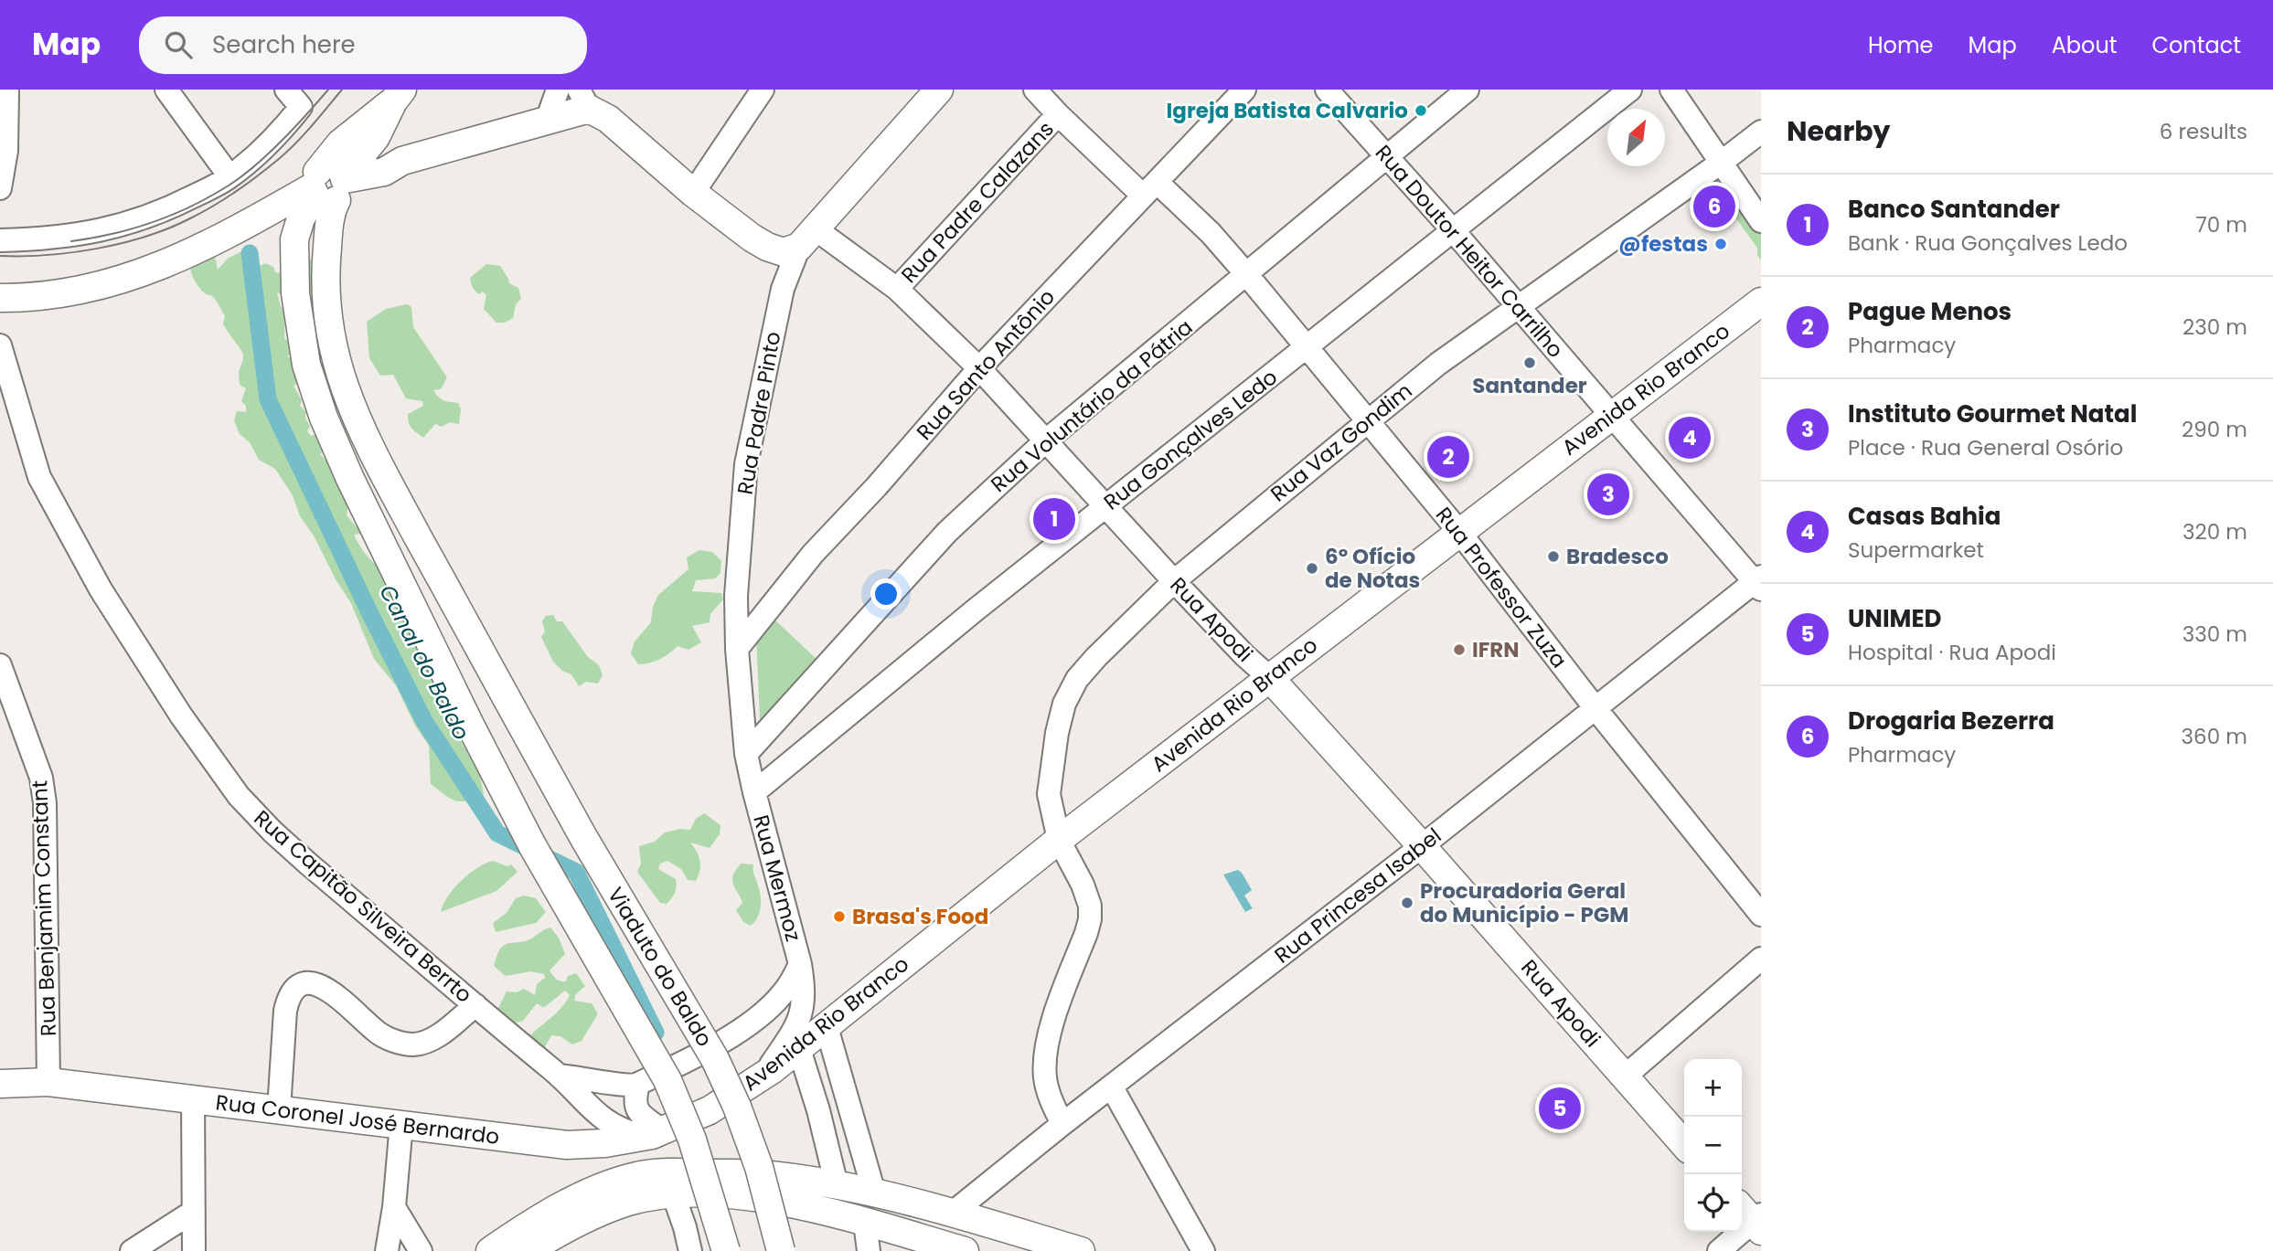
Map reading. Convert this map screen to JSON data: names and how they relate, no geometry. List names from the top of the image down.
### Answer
{
  "streets": {
    "main road": [
      "Avenida Rio Branco",
      "Rua Padre Pinto",
      "Rua Apodi",
      "Viaduto do Baldo",
      "Rua Coronel José Bernardo"
    ],
    "street": [
      "Rua Padre Calazans",
      "Rua Doutor Heitor Carrilho",
      "Rua Santo Antônio",
      "Rua Voluntário da Pátria",
      "Rua Gonçalves Ledo",
      "Rua Vaz Gondim",
      "Rua Professor Zuza",
      "Rua Mermoz",
      "Rua Princesa Isabel",
      "Rua Capitão Silveira Berrto",
      "Rua Benjamim Constant"
    ]
  },
  "crossings": [
    ["Rua Padre Calazans", "Rua Professor Zuza"],
    ["Rua Padre Calazans", "Rua Apodi"],
    ["Rua Doutor Heitor Carrilho", "Avenida Rio Branco"],
    ["Rua Doutor Heitor Carrilho", "Rua Voluntário da Pátria"],
    ["Rua Doutor Heitor Carrilho", "Rua Gonçalves Ledo"],
    ["Rua Doutor Heitor Carrilho", "Rua Vaz Gondim"],
    ["Rua Doutor Heitor Carrilho", "Rua Princesa Isabel"],
    ["Rua Santo Antônio", "Rua Padre Pinto"],
    ["Rua Santo Antônio", "Rua Professor Zuza"],
    ["Rua Santo Antônio", "Rua Apodi"],
    ["Avenida Rio Branco", "Rua Vaz Gondim"],
    ["Avenida Rio Branco", "Rua Professor Zuza"],
    ["Avenida Rio Branco", "Rua Apodi"],
    ["Avenida Rio Branco", "Rua Mermoz"],
    ["Avenida Rio Branco", "Rua Coronel José Bernardo"],
    ["Rua Voluntário da Pátria", "Rua Padre Pinto"],
    ["Rua Voluntário da Pátria", "Rua Professor Zuza"],
    ["Rua Voluntário da Pátria", "Rua Apodi"],
    ["Rua Padre Pinto", "Rua Gonçalves Ledo"],
    ["Rua Padre Pinto", "Rua Apodi"],
    ["Rua Padre Pinto", "Rua Mermoz"],
    ["Rua Gonçalves Ledo", "Rua Professor Zuza"],
    ["Rua Gonçalves Ledo", "Rua Apodi"],
    ["Rua Gonçalves Ledo", "Rua Mermoz"],
    ["Rua Vaz Gondim", "Rua Professor Zuza"],
    ["Rua Vaz Gondim", "Rua Apodi"],
    ["Rua Vaz Gondim", "Rua Princesa Isabel"],
    ["Rua Professor Zuza", "Rua Princesa Isabel"],
    ["Rua Apodi", "Rua Princesa Isabel"],
    ["Rua Capitão Silveira Berrto", "Rua Coronel José Bernardo"],
    ["Rua Benjamim Constant", "Rua Coronel José Bernardo"]
  ],
  "water": ["Canal do Baldo"],
  "places": [
    "Igreja Batista Calvario",
    "@festas",
    "Santander",
    "Bradesco",
    "6º Ofício de Notas",
    "IFRN",
    "Procuradoria Geral do Município - PGM",
    "Brasa's Food"
  ],
  "north": "top right",
  "page": {
    "header": "Map",
    "search": "Search here",
    "nav": [
      "Home",
      "Map",
      "About",
      "Contact"
    ],
    "heading": ["Nearby", "6 results"],
    "list": [
      {
        "mark": "1",
        "name": "Banco Santander",
        "note": "Bank · Rua Gonçalves Ledo",
        "value": "70 m"
      },
      {
        "mark": "2",
        "name": "Pague Menos",
        "note": "Pharmacy",
        "value": "230 m"
      },
      {
        "mark": "3",
        "name": "Instituto Gourmet Natal",
        "note": "Place · Rua General Osório",
        "value": "290 m"
      },
      {
        "mark": "4",
        "name": "Casas Bahia",
        "note": "Supermarket",
        "value": "320 m"
      },
      {
        "mark": "5",
        "name": "UNIMED",
        "note": "Hospital · Rua Apodi",
        "value": "330 m"
      },
      {
        "mark": "6",
        "name": "Drogaria Bezerra",
        "note": "Pharmacy",
        "value": "360 m"
      }
    ],
    "pins": [
      "6",
      "4",
      "2",
      "3",
      "1",
      "5"
    ],
    "map_buttons": ["+", "−"]
  }
}
